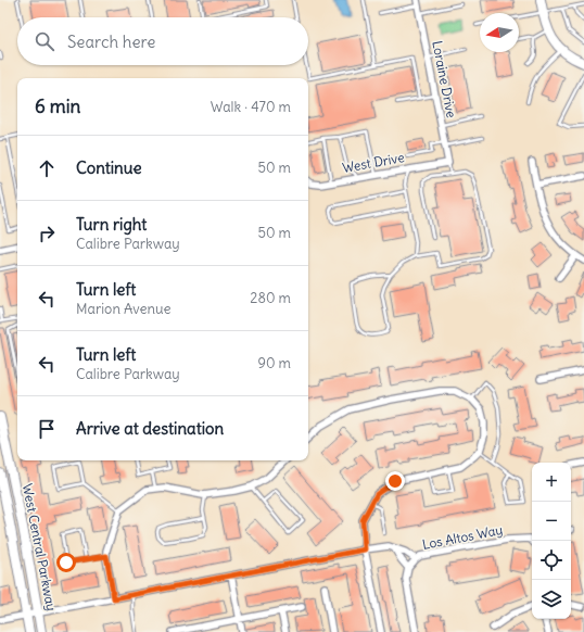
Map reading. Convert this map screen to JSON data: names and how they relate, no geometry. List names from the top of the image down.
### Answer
{
  "streets": {
    "main road": ["West Central Parkway"],
    "street": ["Loraine Drive", "West Drive", "Los Altos Way"]
  },
  "crossings": [
    ["Loraine Drive", "West Drive"]
  ],
  "north": "left",
  "page": {
    "search": "Search here",
    "heading": ["6 min", "Walk · 470 m"],
    "list": [
      ["Continue", "50 m"],
      ["Turn right", "Calibre Parkway", "50 m"],
      ["Turn left", "Marion Avenue", "280 m"],
      ["Turn left", "Calibre Parkway", "90 m"],
      "Arrive at destination"
    ],
    "map_buttons": ["+", "−"]
  }
}
